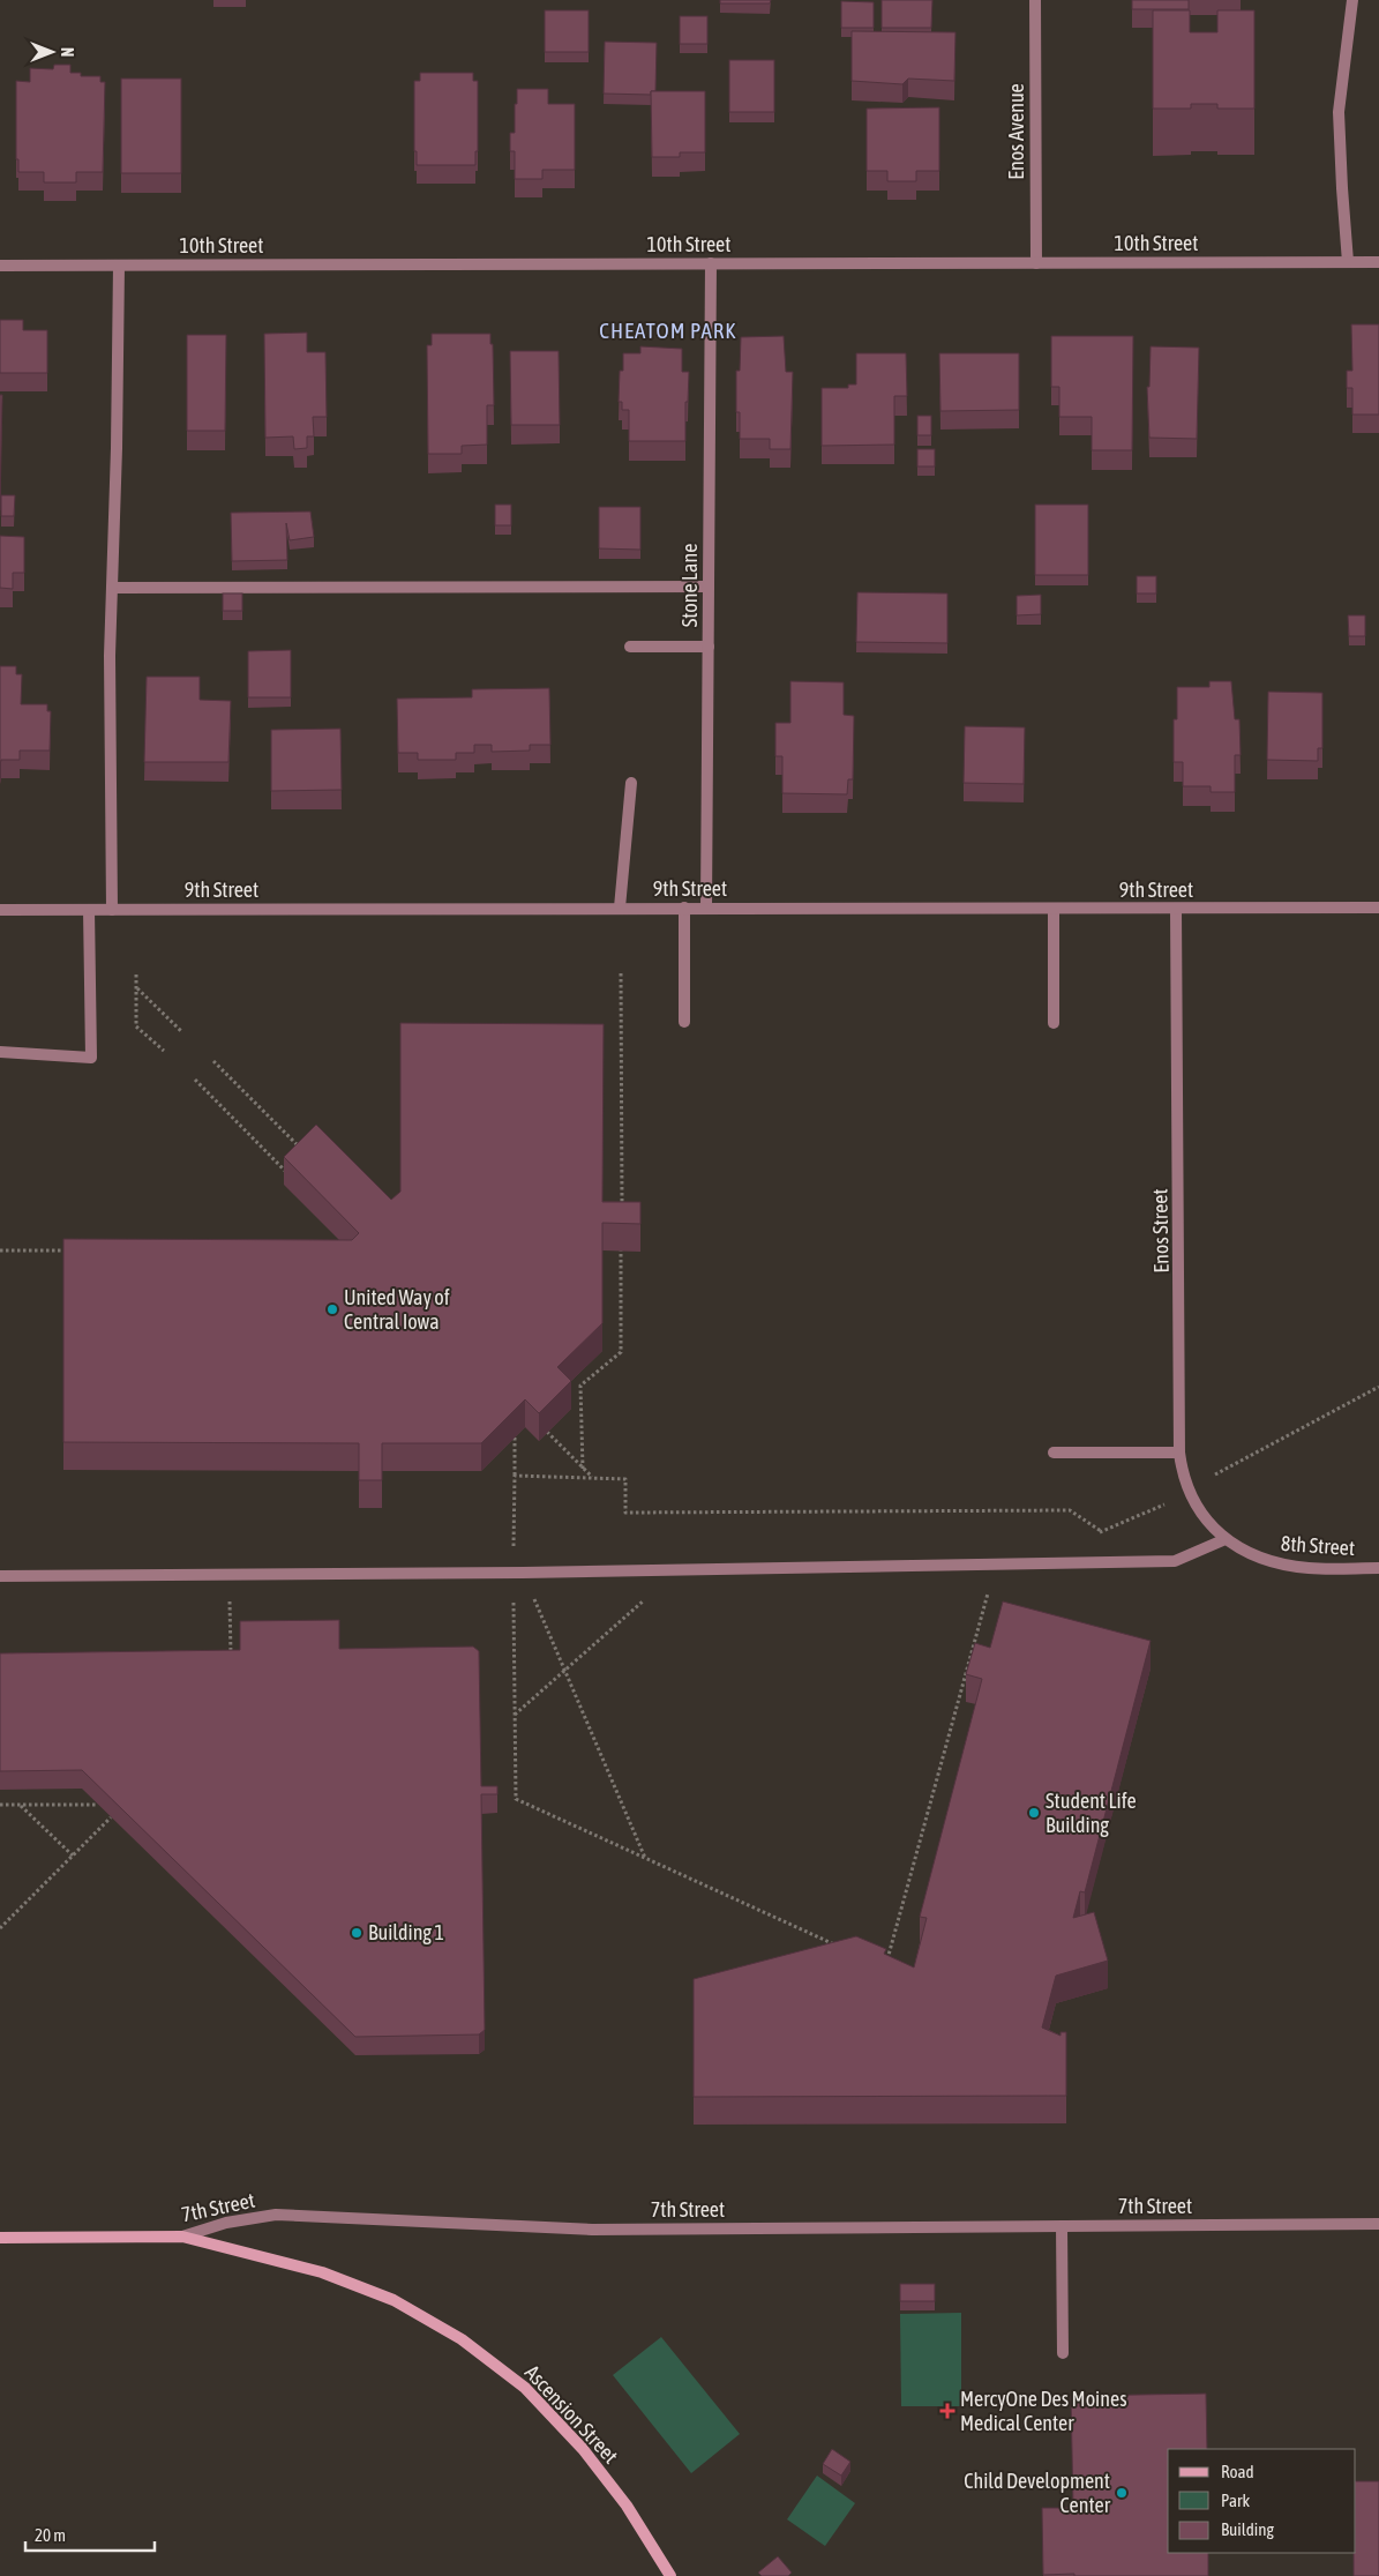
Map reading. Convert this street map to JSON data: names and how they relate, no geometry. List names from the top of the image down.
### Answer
{
  "streets": {
    "main road": ["7th Street", "Ascension Street"],
    "street": [
      "Enos Avenue",
      "10th Street",
      "Stone Lane",
      "9th Street",
      "Enos Street",
      "8th Street"
    ]
  },
  "crossings": [
    ["Enos Avenue", "10th Street"],
    ["10th Street", "Stone Lane"],
    ["Stone Lane", "9th Street"],
    ["9th Street", "Enos Street"],
    ["Enos Street", "8th Street"],
    ["7th Street", "Ascension Street"]
  ],
  "districts": ["CHEATOM PARK"],
  "places": {
    "other": [
      "United Way of Central Iowa",
      "Student Life Building",
      "Building 1",
      "Child Development Center"
    ],
    "health": ["MercyOne Des Moines Medical Center"]
  },
  "legend": ["Road", "Park", "Building"],
  "scale_bar": "20 m",
  "north": "right"
}
